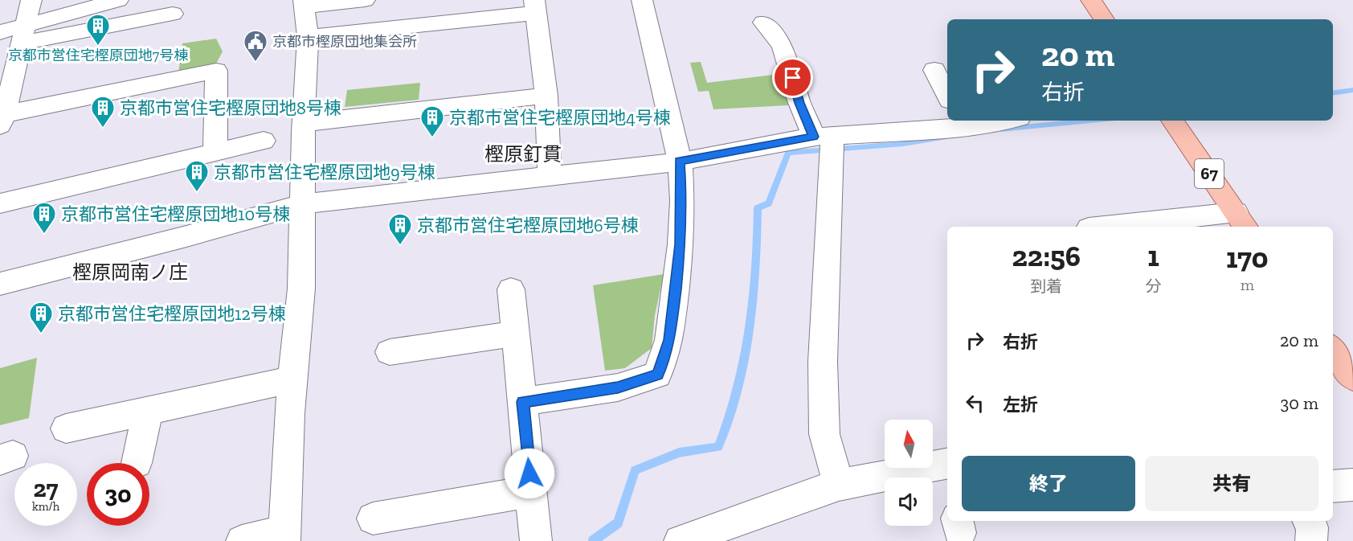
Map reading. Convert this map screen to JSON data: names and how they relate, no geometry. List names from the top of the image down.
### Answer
{
  "streets": {
    "main road": ["67"]
  },
  "districts": ["樫原釘貫", "樫原岡南ノ庄"],
  "places": {
    "building": [
      "京都市営住宅樫原団地7号棟",
      "京都市営住宅樫原団地8号棟",
      "京都市営住宅樫原団地4号棟",
      "京都市営住宅樫原団地9号棟",
      "京都市営住宅樫原団地10号棟",
      "京都市営住宅樫原団地6号棟",
      "京都市営住宅樫原団地12号棟"
    ],
    "public building": ["京都市樫原団地集会所"]
  },
  "north": "top",
  "page": {
    "turn": ["20 m", "右折"],
    "eta": [
      "22:56",
      "到着",
      "1",
      "分",
      "170",
      "m"
    ],
    "list": [
      {
        "name": "右折",
        "value": "20 m"
      },
      {
        "name": "左折",
        "value": "30 m"
      }
    ],
    "buttons": ["終了", "共有"],
    "speed": "27 km/h",
    "limit": "30"
  }
}
